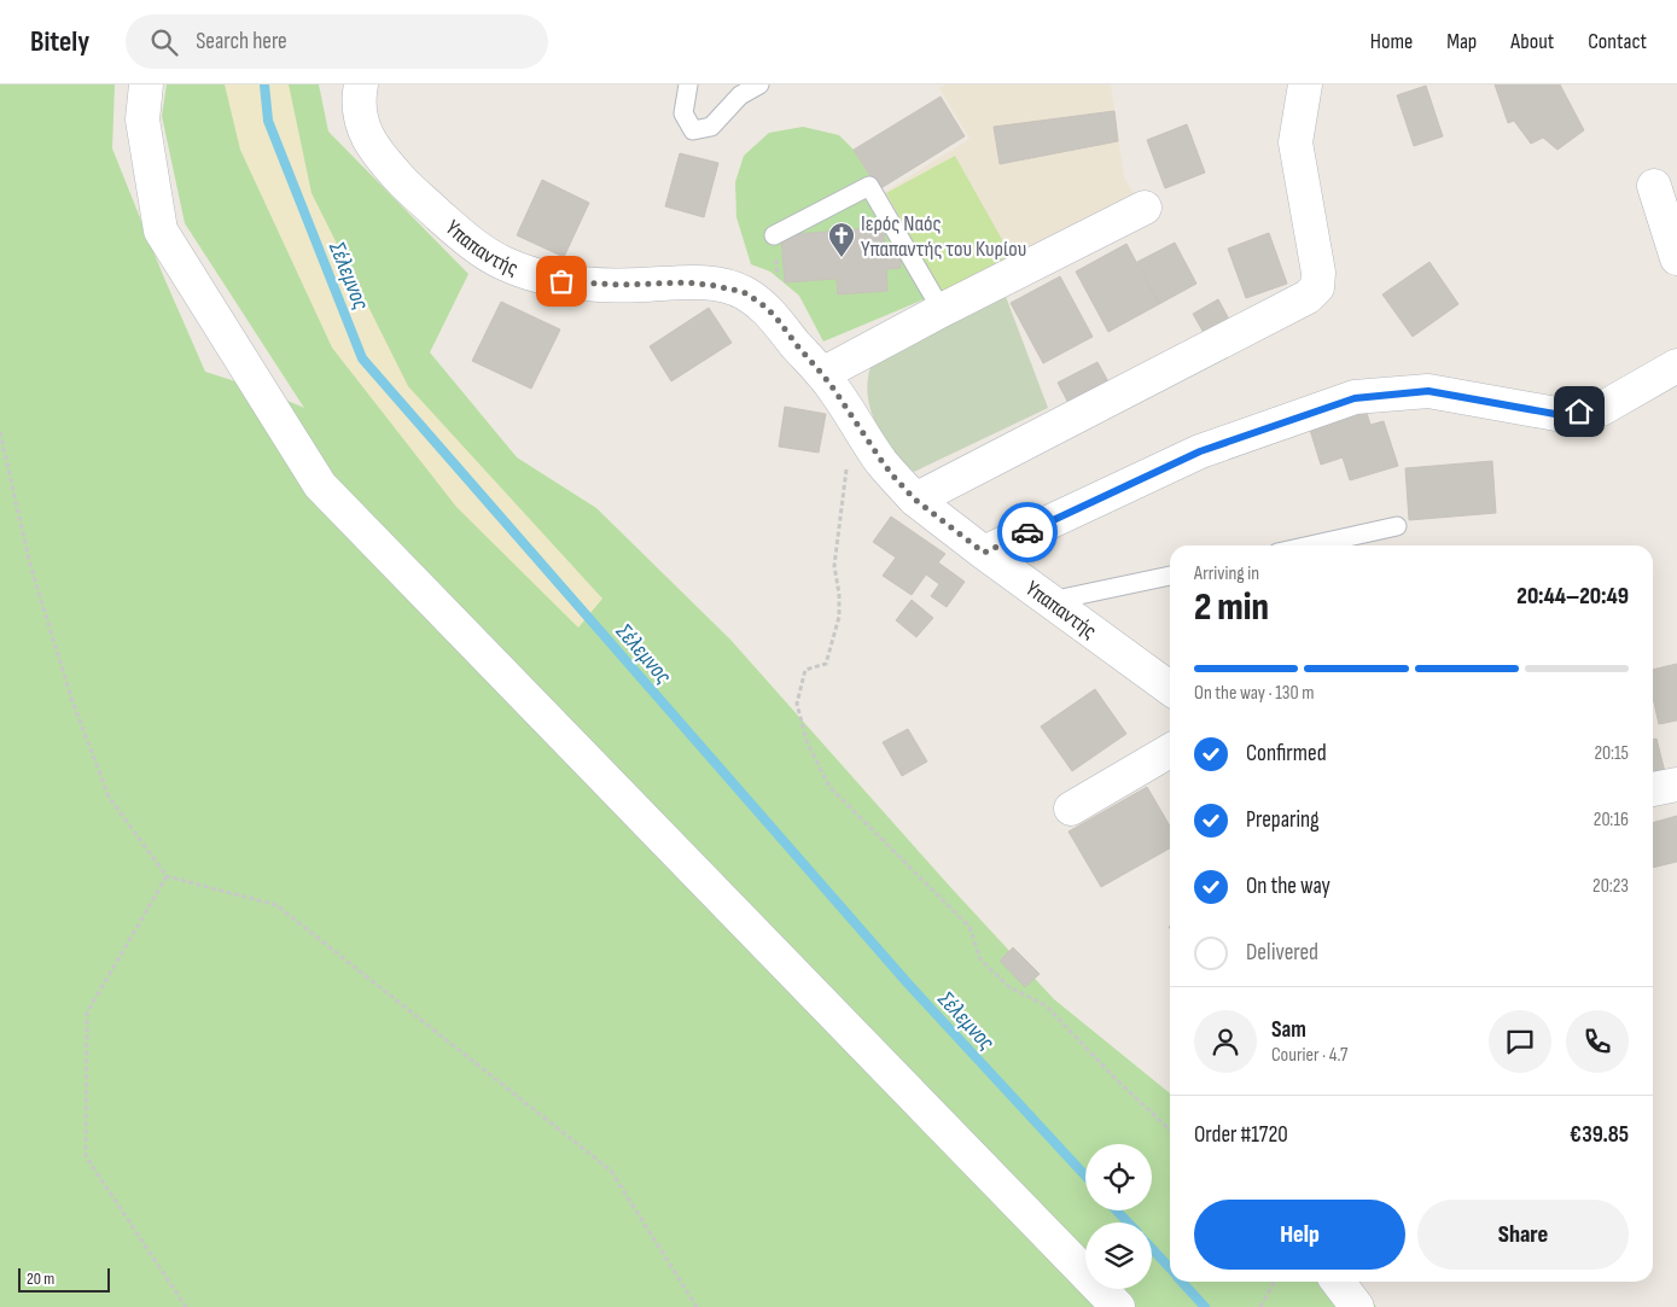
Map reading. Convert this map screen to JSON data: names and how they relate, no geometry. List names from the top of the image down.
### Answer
{
  "streets": {
    "street": ["Υπαπαντής"]
  },
  "water": ["Σέλεμνος"],
  "places": {
    "church": ["Ιερός Ναός Υπαπαντής του Κυρίου"]
  },
  "scale_bar": "20 m",
  "page": {
    "header": "Bitely",
    "search": "Search here",
    "nav": [
      "Home",
      "Map",
      "About",
      "Contact"
    ],
    "heading": ["2 min", "Arriving in", "20:44–20:49"],
    "panel": [
      "Sam",
      "Courier · 4.7",
      "Order #1720",
      "€39.85"
    ],
    "bar": "On the way · 130 m",
    "list": [
      ["Confirmed", "20:15"],
      ["Preparing", "20:16"],
      ["On the way", "20:23"],
      "Delivered"
    ],
    "buttons": ["Help", "Share"],
    "scale": "20 m"
  }
}
